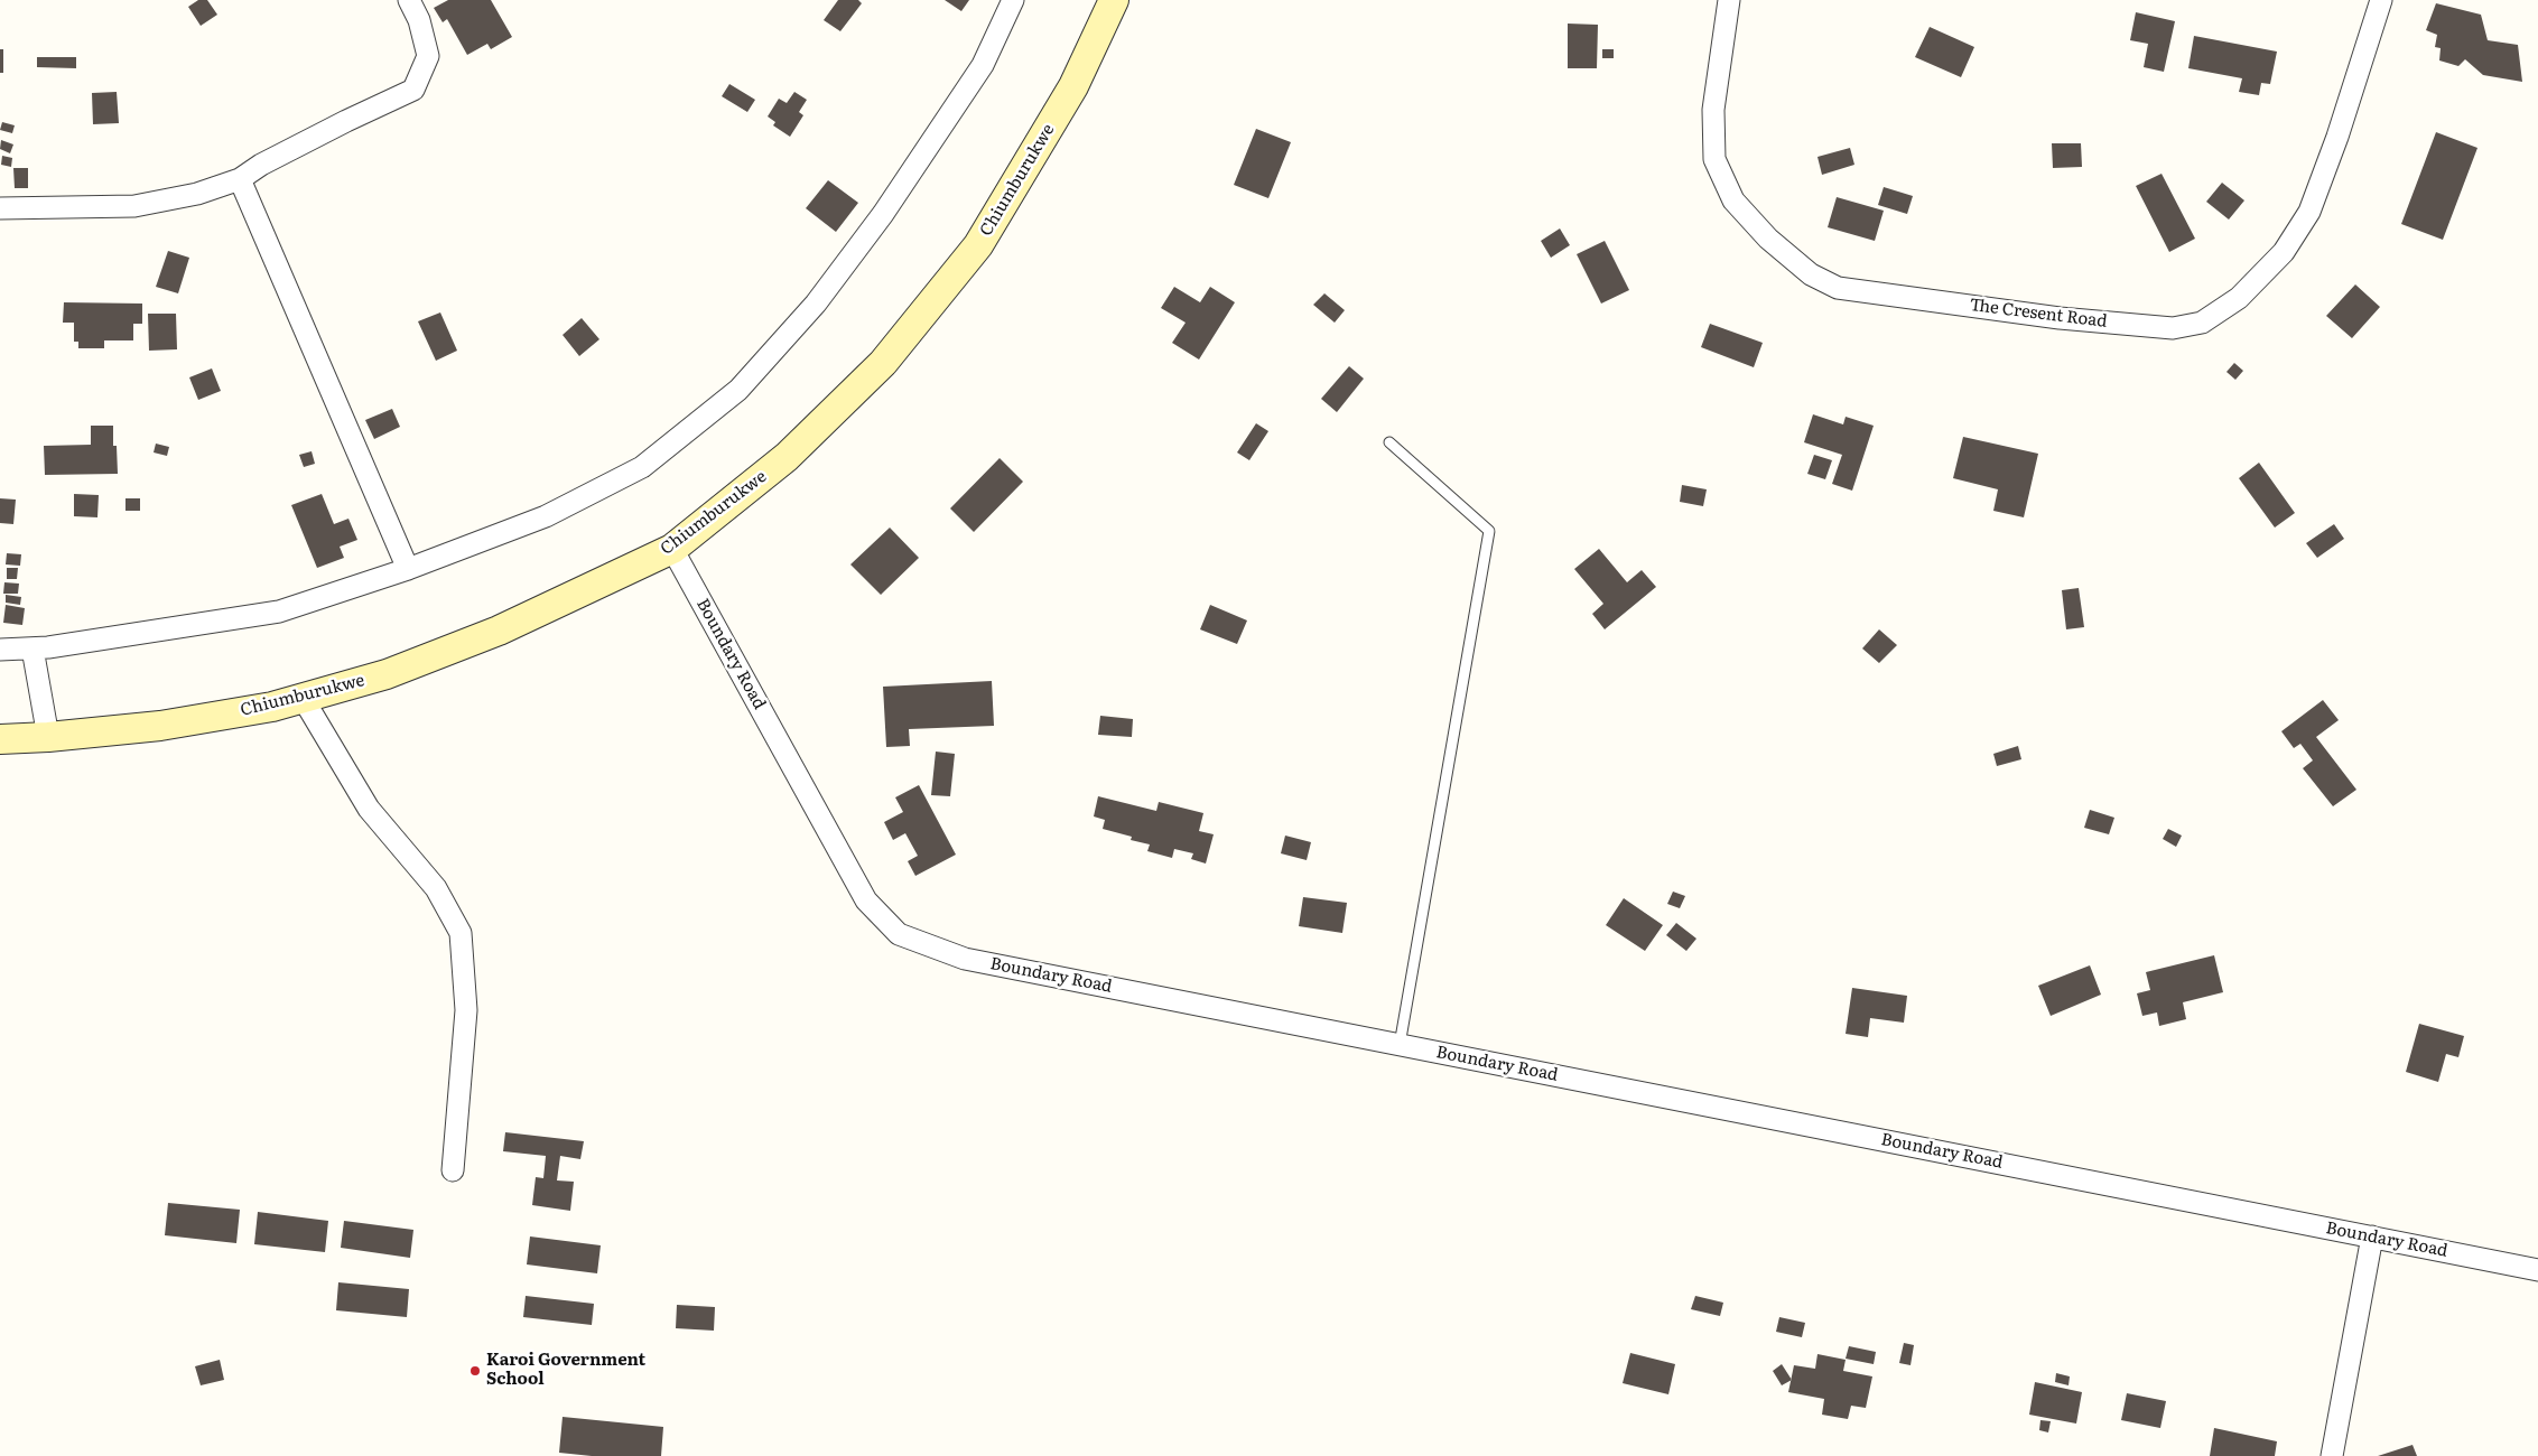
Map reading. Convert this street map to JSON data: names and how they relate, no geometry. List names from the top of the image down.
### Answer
{
  "streets": {
    "street": ["Chiumburukwe", "The Cresent Road", "Boundary Road"]
  },
  "crossings": [
    ["Chiumburukwe", "Boundary Road"]
  ],
  "places": ["Karoi Government School"]
}
